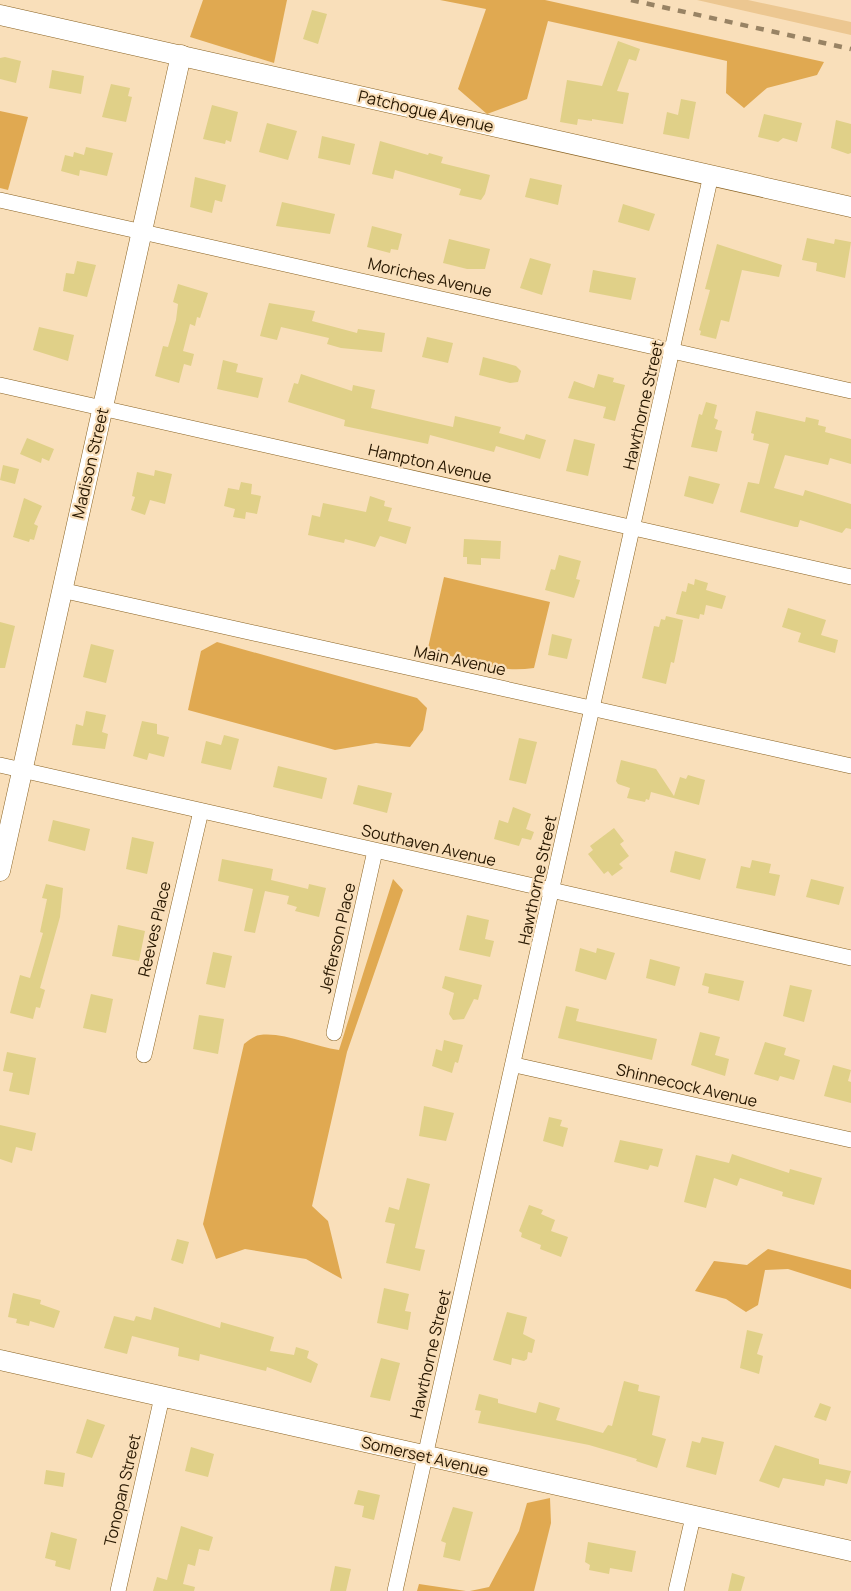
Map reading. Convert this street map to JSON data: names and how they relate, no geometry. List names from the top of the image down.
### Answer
{
  "streets": {
    "street": [
      "Patchogue Avenue",
      "Moriches Avenue",
      "Hawthorne Street",
      "Madison Street",
      "Hampton Avenue",
      "Main Avenue",
      "Southaven Avenue",
      "Reeves Place",
      "Jefferson Place",
      "Shinnecock Avenue",
      "Somerset Avenue",
      "Tonopan Street"
    ]
  },
  "crossings": [
    ["Patchogue Avenue", "Hawthorne Street"],
    ["Patchogue Avenue", "Madison Street"],
    ["Moriches Avenue", "Hawthorne Street"],
    ["Moriches Avenue", "Madison Street"],
    ["Hawthorne Street", "Hampton Avenue"],
    ["Hawthorne Street", "Main Avenue"],
    ["Hawthorne Street", "Southaven Avenue"],
    ["Hawthorne Street", "Shinnecock Avenue"],
    ["Hawthorne Street", "Somerset Avenue"],
    ["Madison Street", "Hampton Avenue"],
    ["Madison Street", "Main Avenue"],
    ["Madison Street", "Southaven Avenue"],
    ["Southaven Avenue", "Reeves Place"],
    ["Southaven Avenue", "Jefferson Place"],
    ["Somerset Avenue", "Tonopan Street"]
  ]
}
